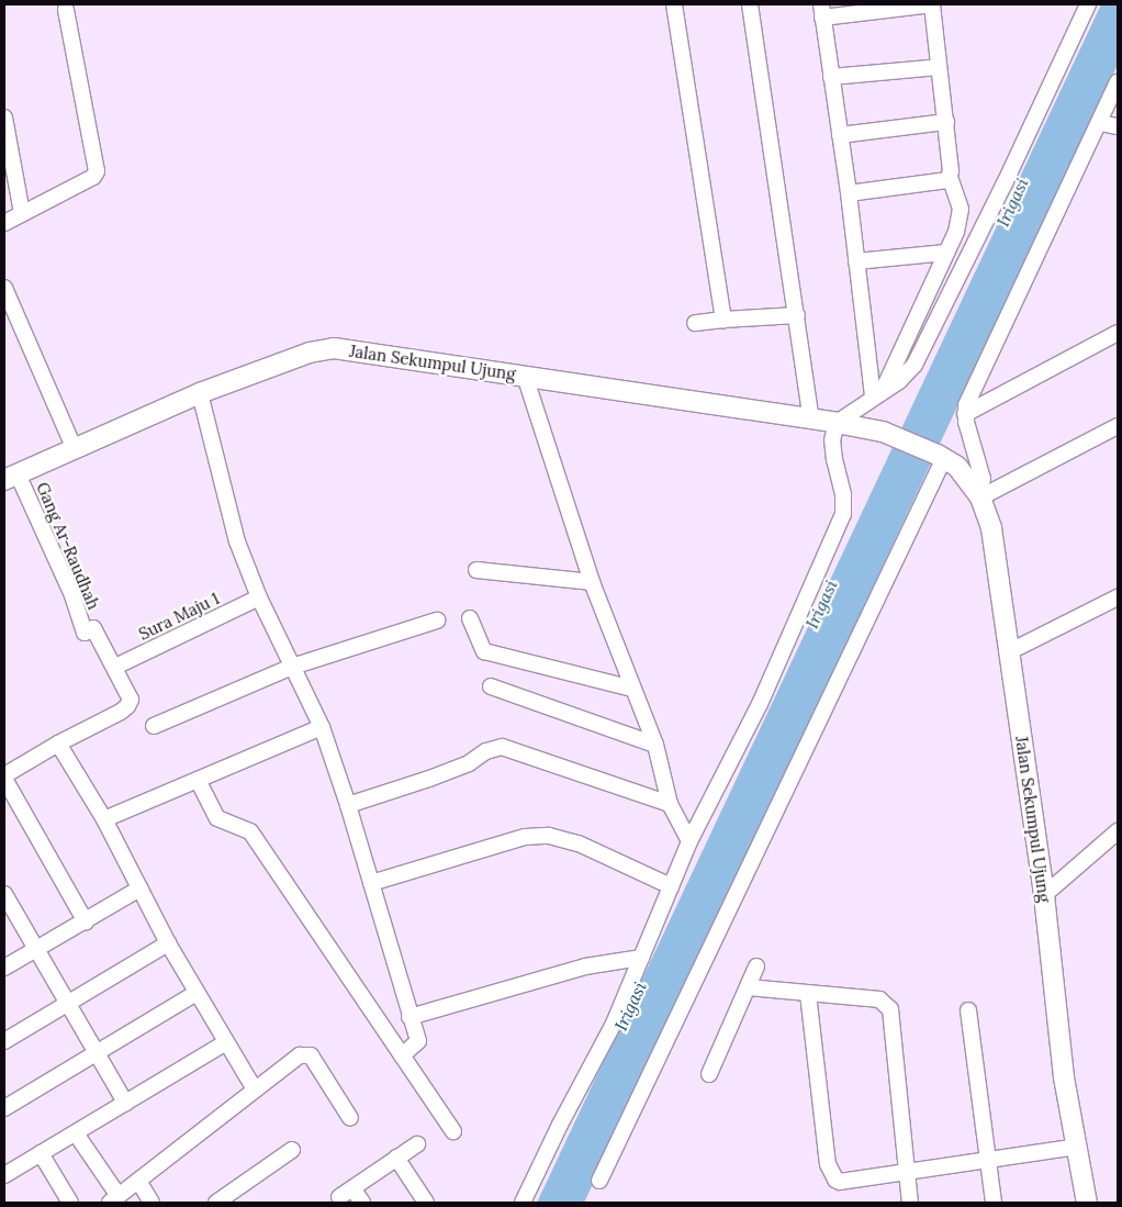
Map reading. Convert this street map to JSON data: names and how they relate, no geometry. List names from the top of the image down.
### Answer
{
  "streets": {
    "main road": ["Jalan Sekumpul Ujung"],
    "street": ["Gang Ar-Raudhah", "Sura Maju 1"]
  },
  "crossings": [
    ["Jalan Sekumpul Ujung", "Gang Ar-Raudhah"],
    ["Gang Ar-Raudhah", "Sura Maju 1"]
  ],
  "water": ["Irigasi"]
}
